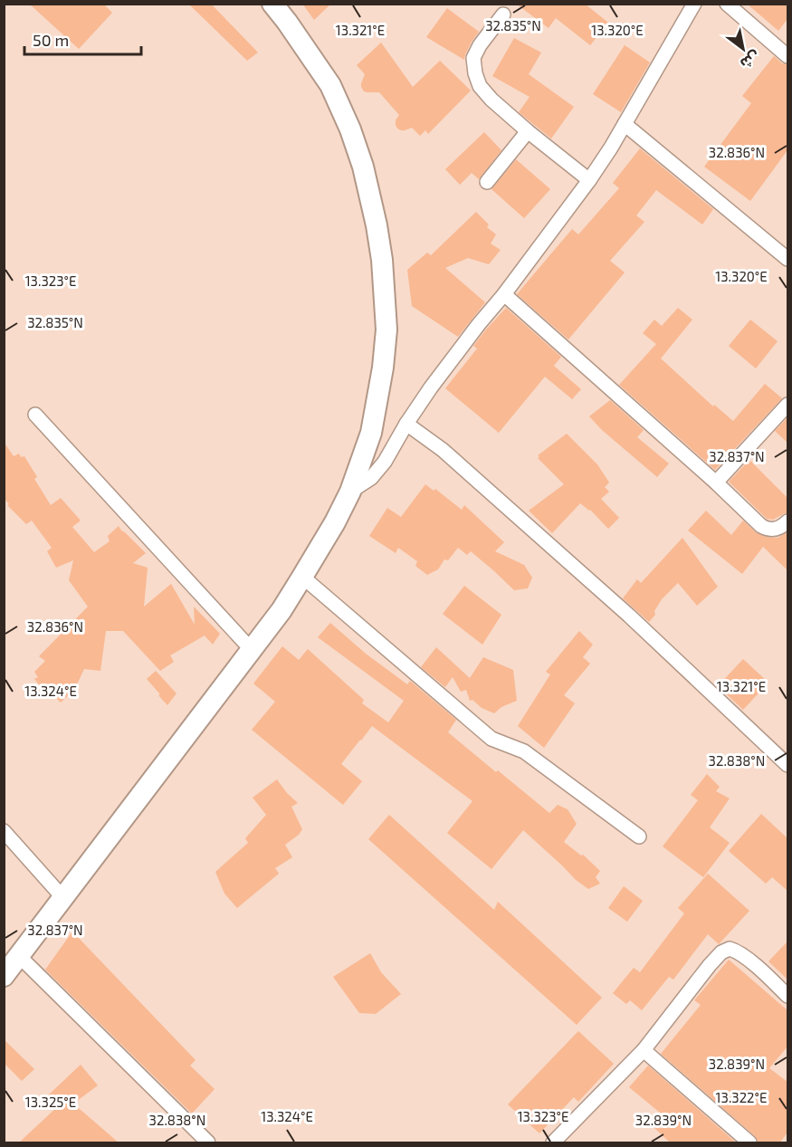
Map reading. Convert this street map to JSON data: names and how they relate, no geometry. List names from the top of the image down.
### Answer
{
  "scale_bar": "50 m",
  "north": "bottom right",
  "coordinates": [
    "32.835°N",
    "13.321°E",
    "13.320°E",
    "32.836°N",
    "13.323°E",
    "32.837°N",
    "13.324°E",
    "32.838°N",
    "32.839°N",
    "13.322°E",
    "13.325°E"
  ]
}
